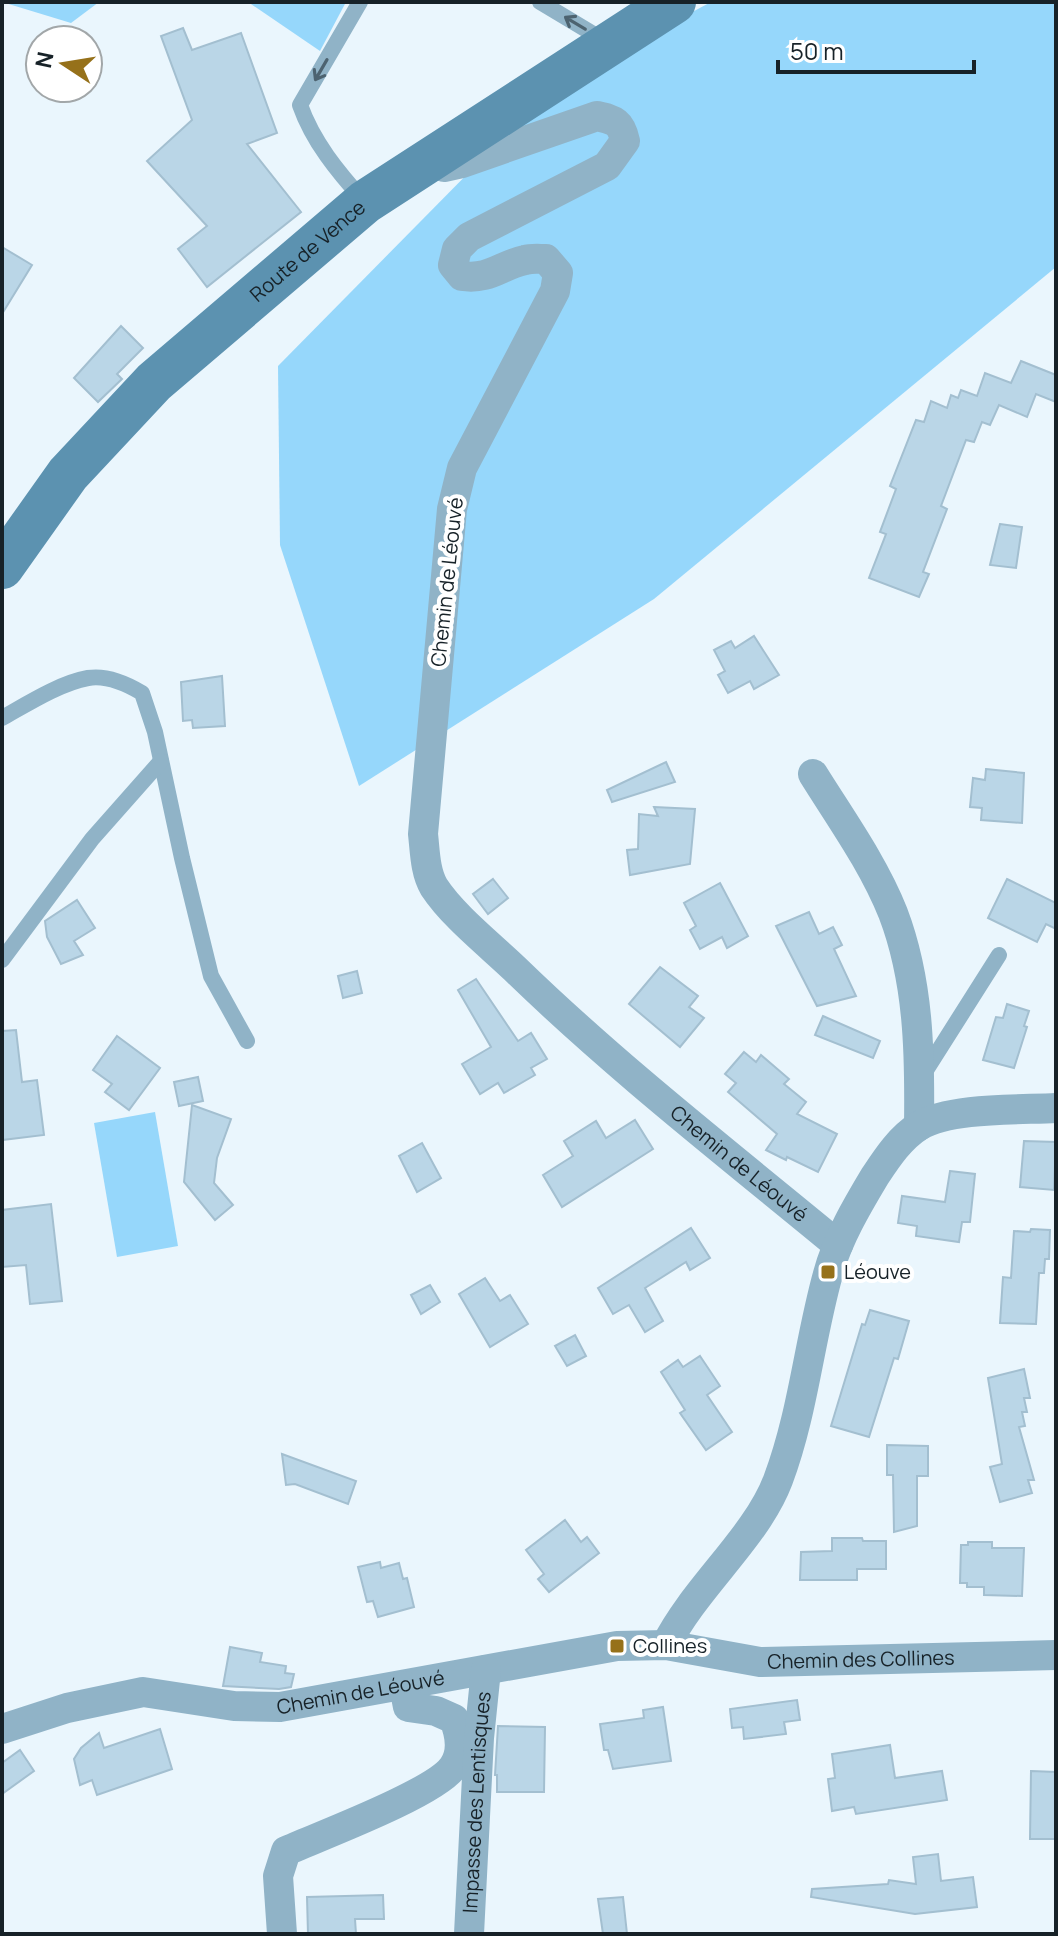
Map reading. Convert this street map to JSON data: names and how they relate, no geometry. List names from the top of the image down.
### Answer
{
  "streets": {
    "main road": ["Route de Vence"],
    "street": ["Chemin de Léouvé", "Chemin des Collines", "Impasse des Lentisques"]
  },
  "crossings": [
    ["Route de Vence", "Chemin de Léouvé"],
    ["Chemin de Léouvé", "Chemin des Collines"],
    ["Chemin de Léouvé", "Impasse des Lentisques"]
  ],
  "places": {
    "transit": ["Léouve", "Collines"]
  },
  "scale_bar": "50 m",
  "north": "left"
}
